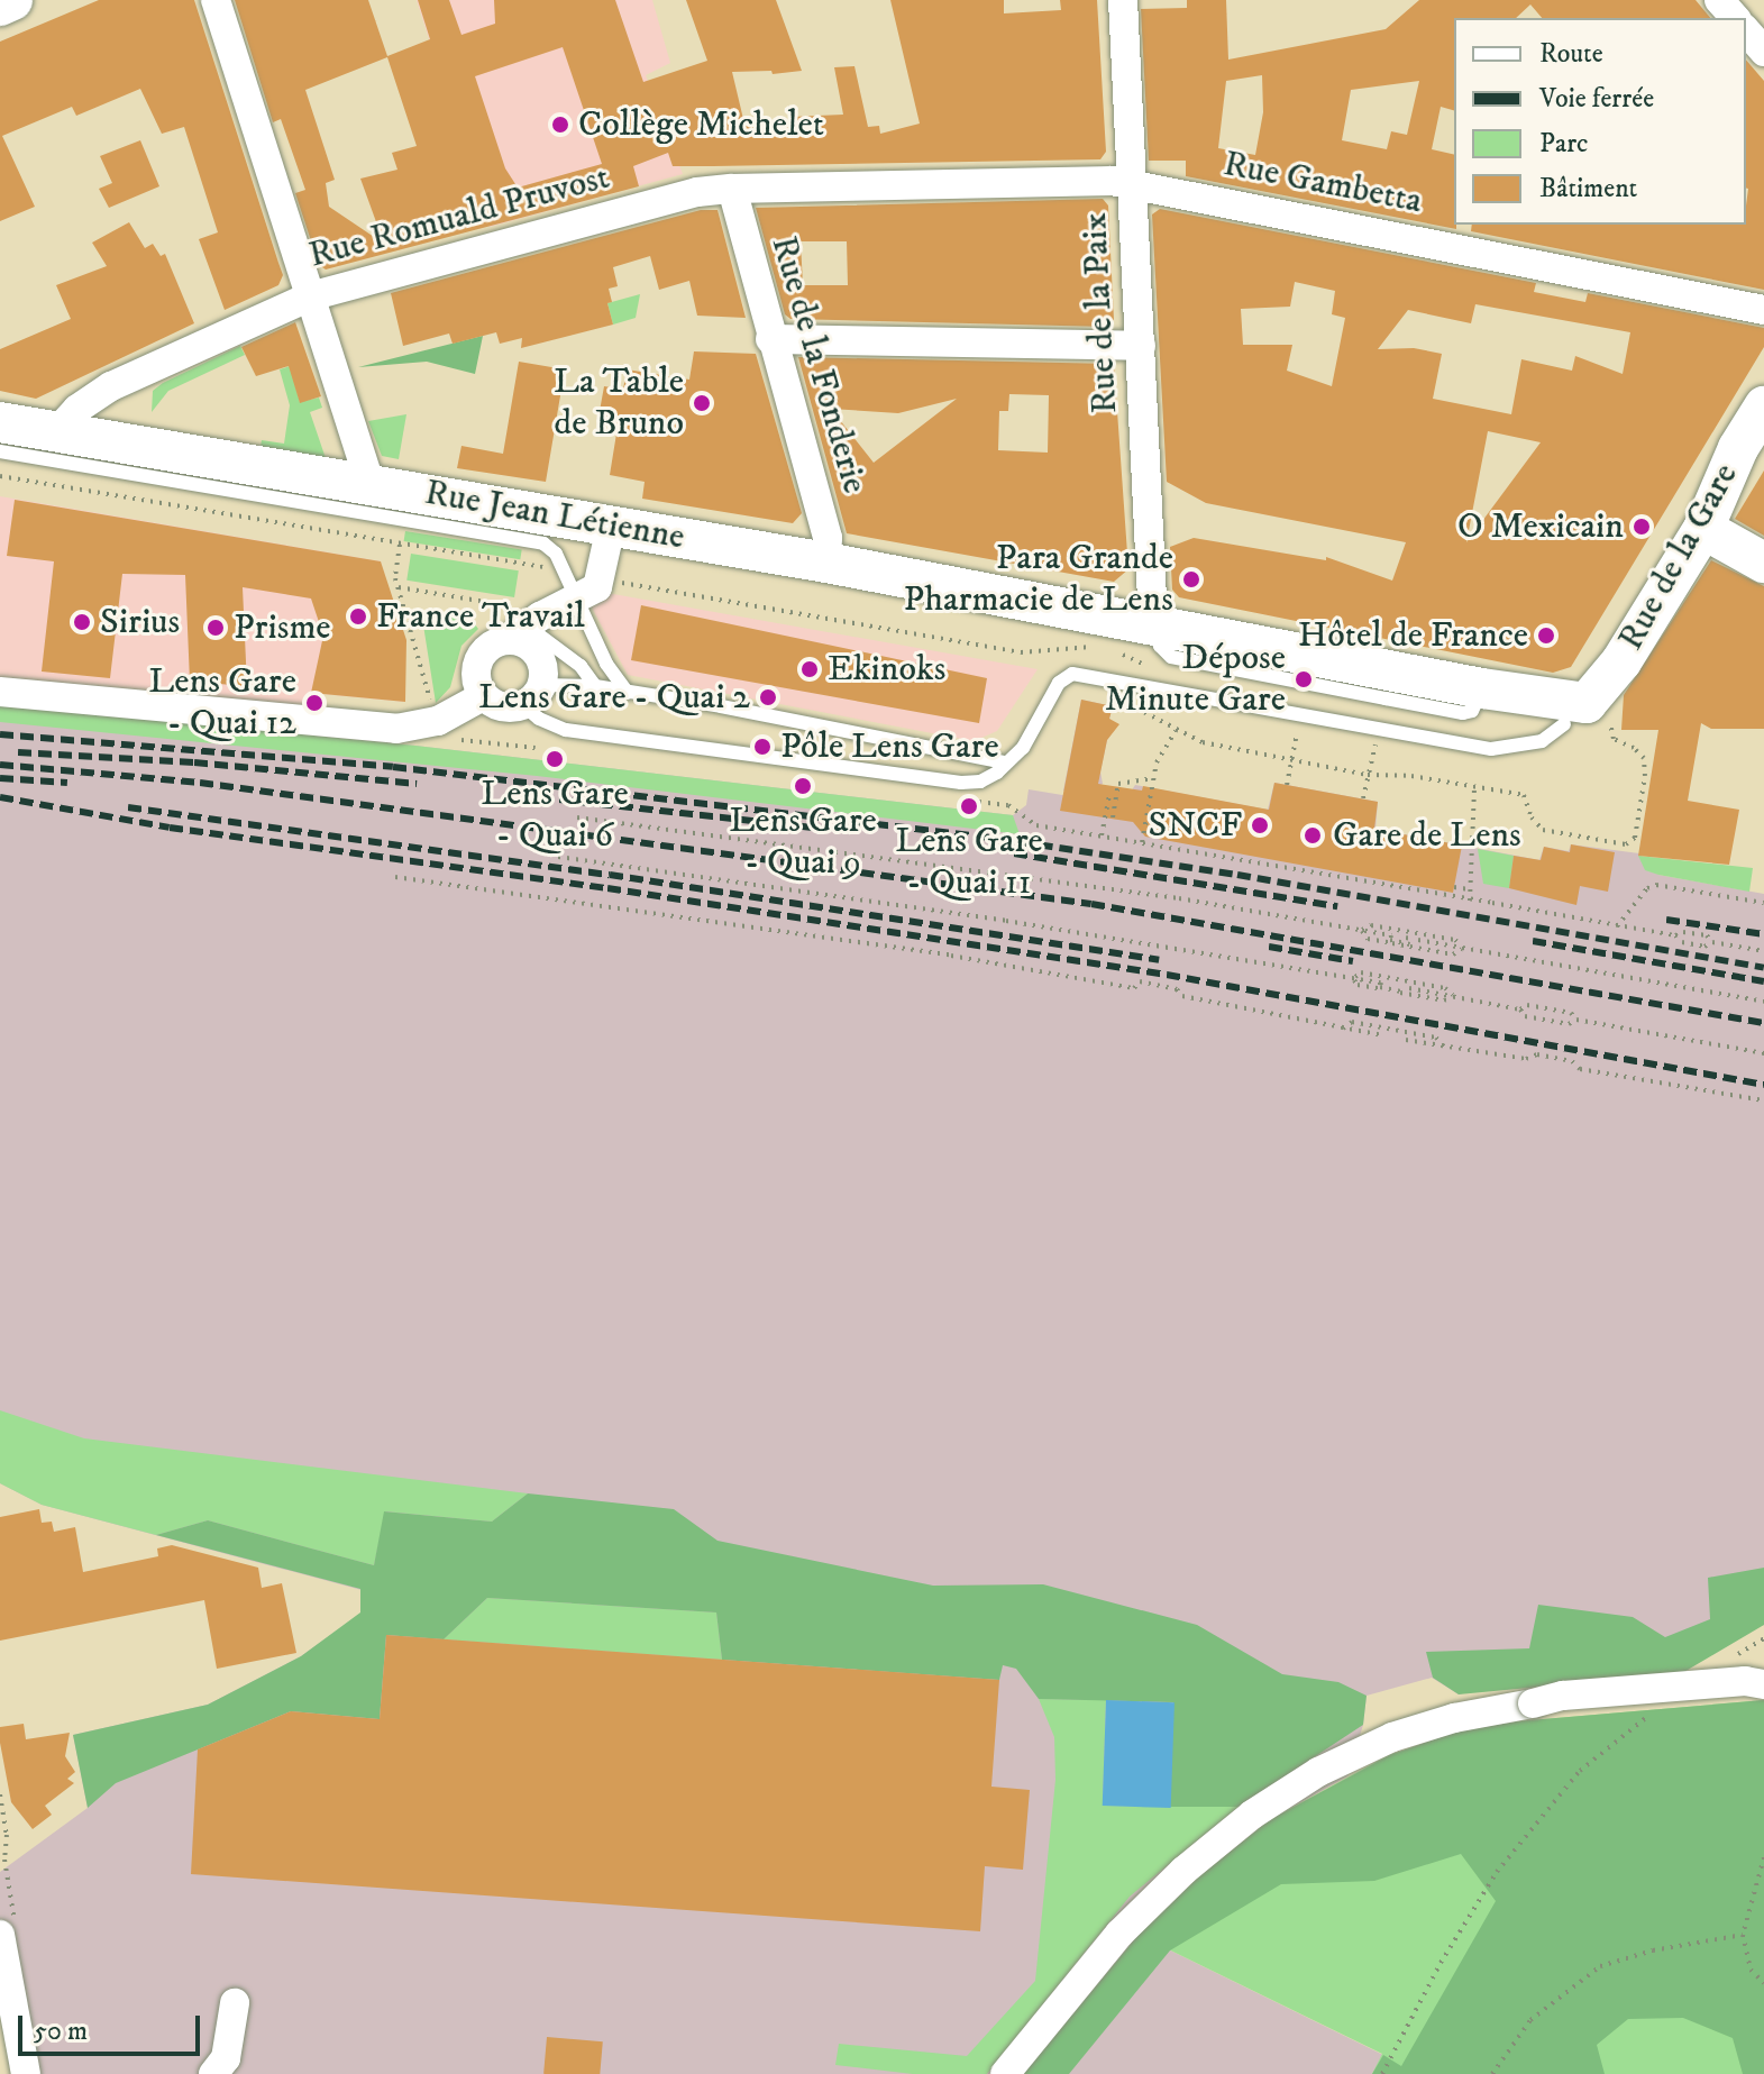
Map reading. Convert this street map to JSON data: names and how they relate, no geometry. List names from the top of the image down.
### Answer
{
  "streets": {
    "street": [
      "Rue Gambetta",
      "Rue Romuald Pruvost",
      "Rue de la Paix",
      "Rue de la Fonderie",
      "Rue Jean Létienne",
      "Rue de la Gare"
    ]
  },
  "crossings": [
    ["Rue Gambetta", "Rue Romuald Pruvost"],
    ["Rue Gambetta", "Rue de la Paix"],
    ["Rue Romuald Pruvost", "Rue de la Paix"],
    ["Rue Romuald Pruvost", "Rue de la Fonderie"],
    ["Rue Romuald Pruvost", "Rue Jean Létienne"],
    ["Rue de la Paix", "Rue Jean Létienne"],
    ["Rue de la Fonderie", "Rue Jean Létienne"],
    ["Rue Jean Létienne", "Rue de la Gare"]
  ],
  "places": [
    "Collège Michelet",
    "La Table de Bruno",
    "O Mexicain",
    "Para Grande Pharmacie de Lens",
    "France Travail",
    "Sirius",
    "Prisme",
    "Hôtel de France",
    "Ekinoks",
    "Dépose Minute Gare",
    "Lens Gare - Quai 2",
    "Lens Gare - Quai 12",
    "Pôle Lens Gare",
    "Lens Gare - Quai 6",
    "Lens Gare - Quai 9",
    "Lens Gare - Quai 11",
    "SNCF",
    "Gare de Lens"
  ],
  "legend": [
    "Route",
    "Voie ferrée",
    "Parc",
    "Bâtiment"
  ],
  "scale_bar": "50 m"
}
